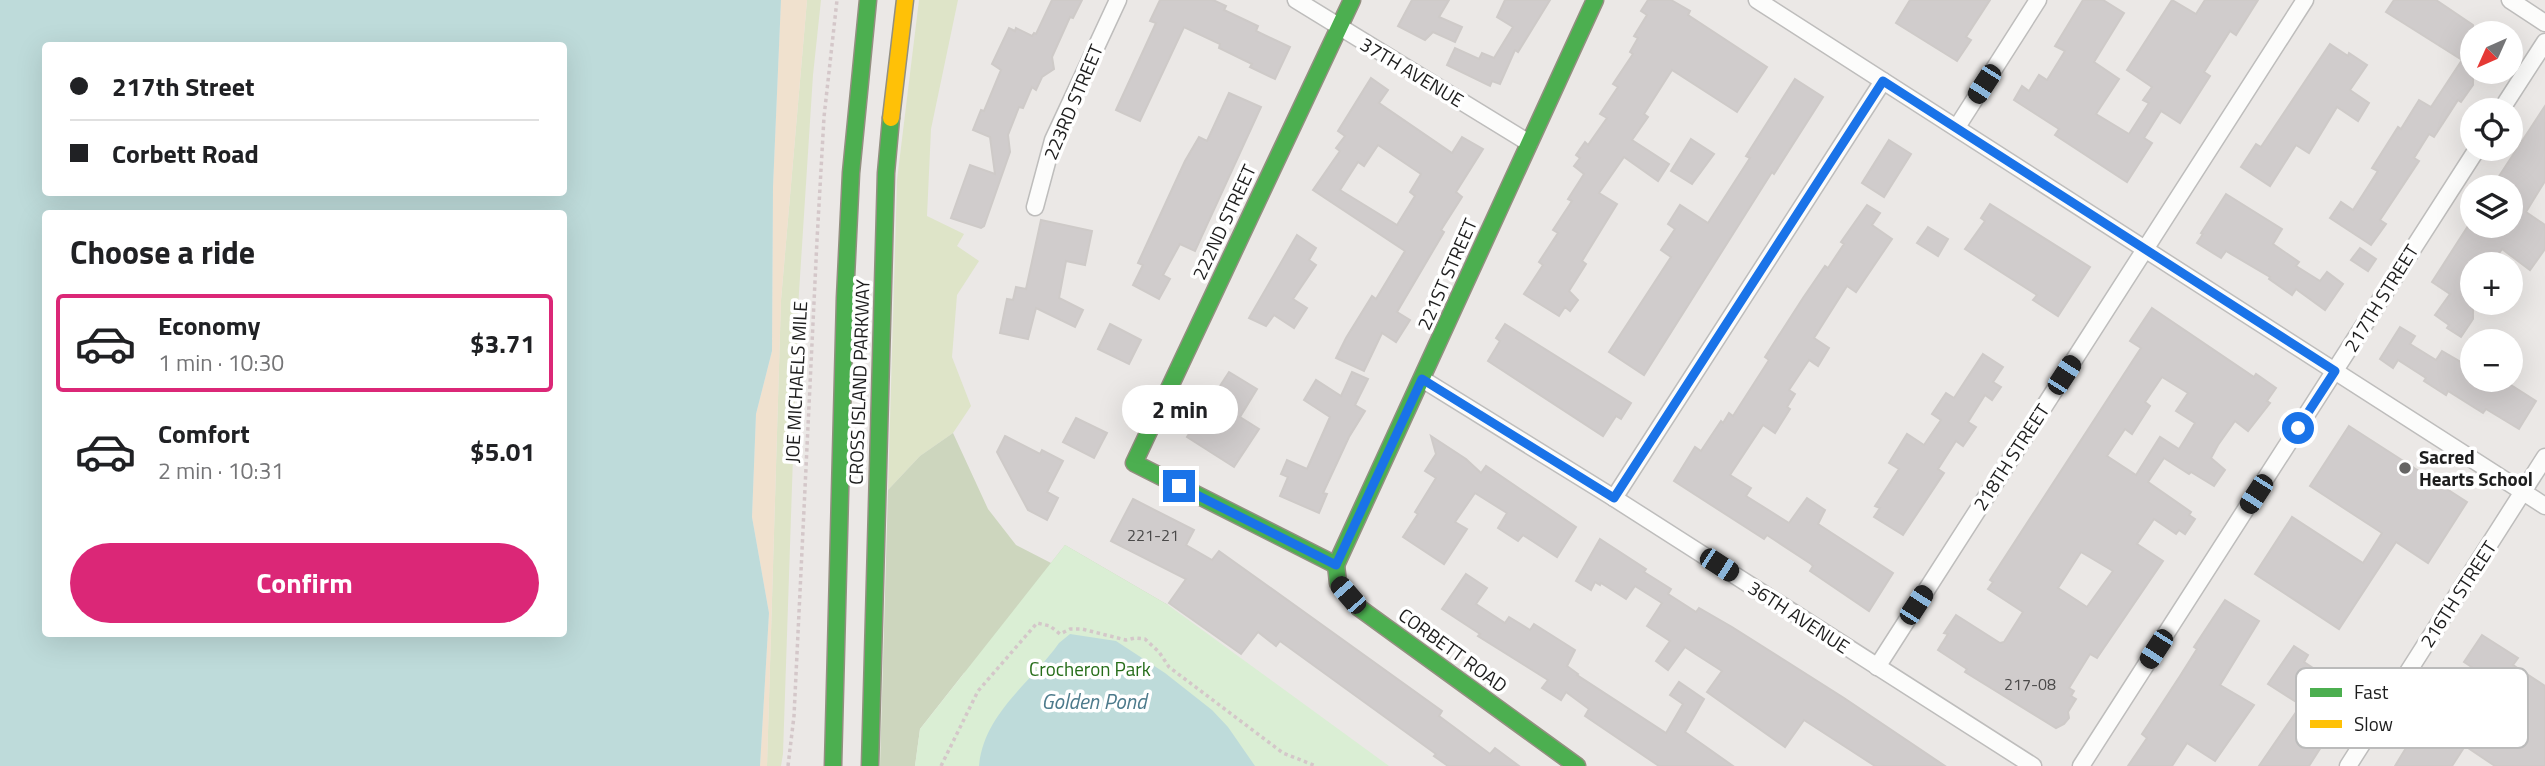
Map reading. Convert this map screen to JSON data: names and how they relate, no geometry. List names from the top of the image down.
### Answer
{
  "streets": {
    "main road": [
      "222ND STREET",
      "221ST STREET",
      "CROSS ISLAND PARKWAY",
      "CORBETT ROAD"
    ],
    "street": [
      "37TH AVENUE",
      "223RD STREET",
      "217TH STREET",
      "218TH STREET",
      "216TH STREET",
      "36TH AVENUE"
    ],
    "path": ["JOE MICHAELS MILE"]
  },
  "crossings": [
    ["37TH AVENUE", "222ND STREET"],
    ["37TH AVENUE", "221ST STREET"],
    ["222ND STREET", "221ST STREET"],
    ["222ND STREET", "CORBETT ROAD"],
    ["221ST STREET", "36TH AVENUE"],
    ["221ST STREET", "CORBETT ROAD"],
    ["218TH STREET", "36TH AVENUE"]
  ],
  "water": ["Golden Pond"],
  "parks": ["Crocheron Park"],
  "places": ["Sacred Hearts School"],
  "house_numbers": ["221-21", "217-08"],
  "legend": ["Fast", "Slow"],
  "north": "bottom left",
  "page": {
    "map_buttons": ["+", "−"],
    "banner": ["217th Street", "Corbett Road"],
    "heading": "Choose a ride",
    "list": [
      {
        "name": "Economy",
        "note": "1 min · 10:30",
        "value": "$3.71"
      },
      {
        "name": "Comfort",
        "note": "2 min · 10:31",
        "value": "$5.01"
      }
    ],
    "bubble": "2 min",
    "buttons": "Confirm"
  }
}
